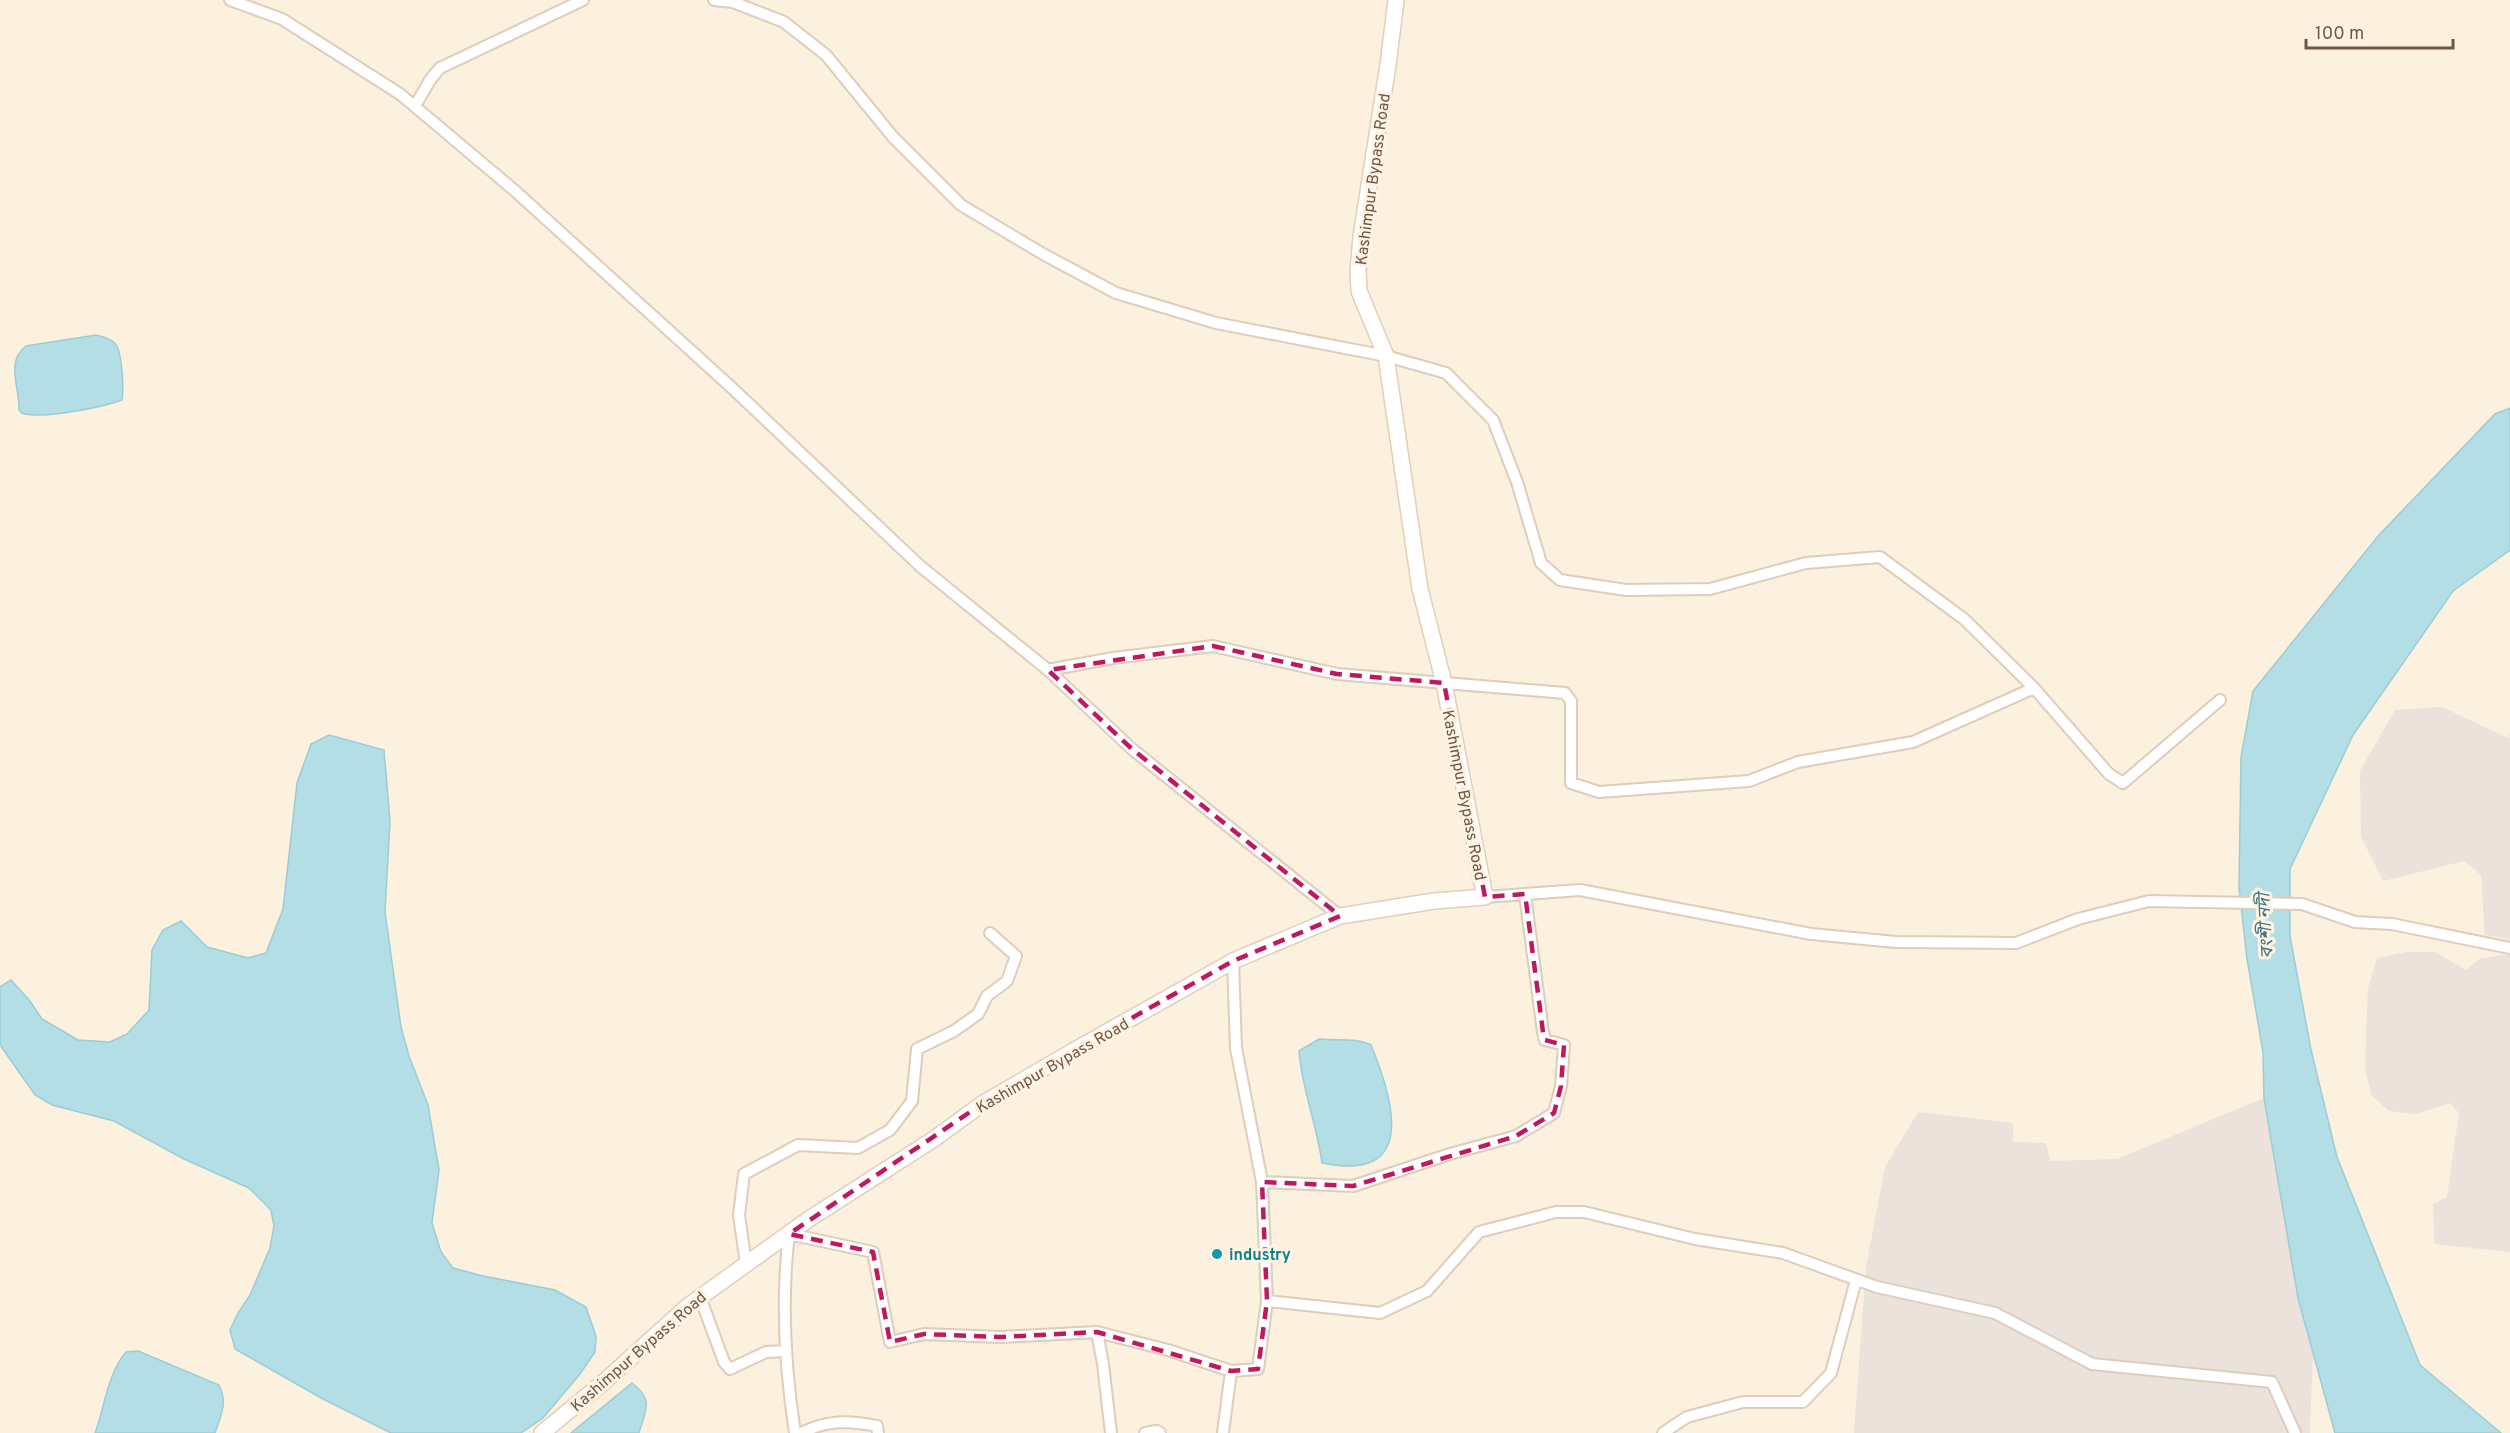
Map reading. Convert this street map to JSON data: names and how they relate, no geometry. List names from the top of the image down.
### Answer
{
  "streets": {
    "main road": ["Kashimpur Bypass Road"]
  },
  "water": ["বংশী নদী"],
  "places": ["industry"],
  "scale_bar": "100 m"
}
